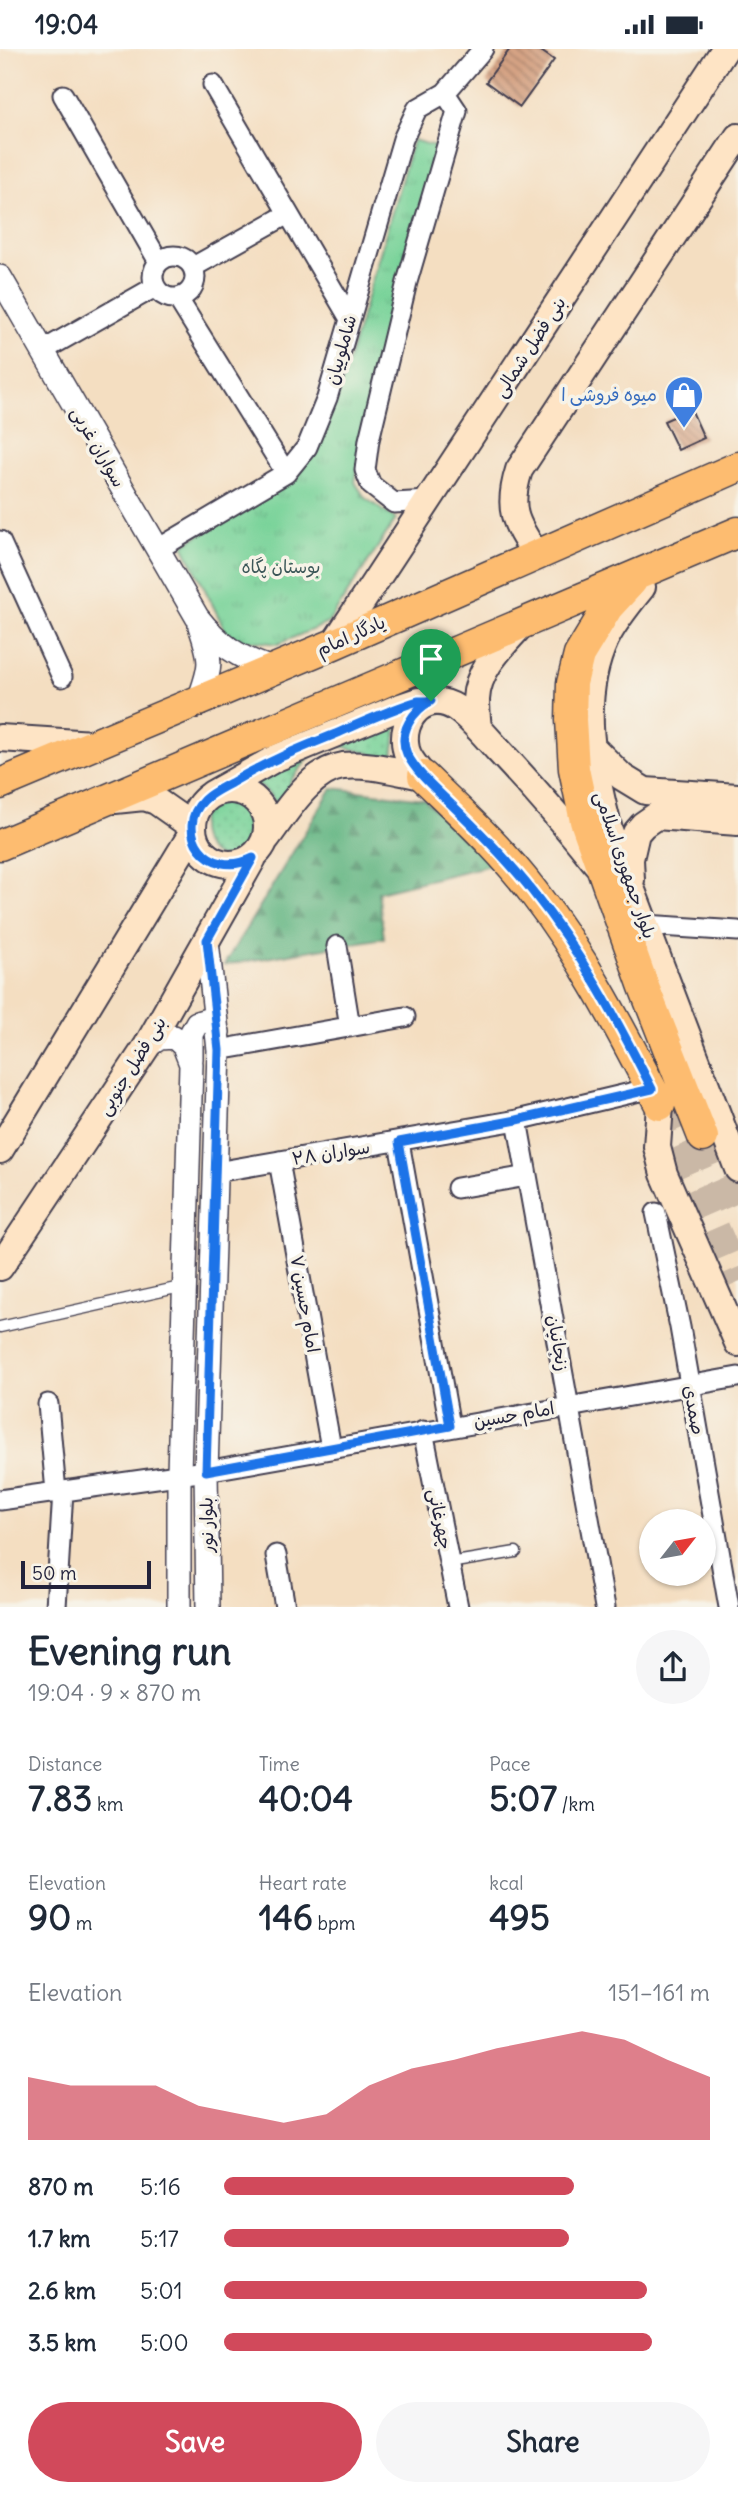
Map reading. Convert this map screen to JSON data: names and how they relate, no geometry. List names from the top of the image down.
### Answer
{
  "streets": {
    "main road": [
      "بنی فضل شمالی",
      "یادگار امام",
      "بلوار جمهوری اسلامی",
      "بنی فضل جنوبی"
    ],
    "street": [
      "شاملوییان",
      "سواران غربی",
      "سواران ۲۸",
      "امام حسین ۷",
      "زنجانیان",
      "صمدی",
      "امام حسین",
      "چهرغانی",
      "بلوار نور"
    ]
  },
  "crossings": [
    ["بنی فضل شمالی", "یادگار امام"],
    ["شاملوییان", "سواران غربی"],
    ["بنی فضل جنوبی", "بلوار نور"],
    ["سواران ۲۸", "امام حسین ۷"],
    ["سواران ۲۸", "زنجانیان"],
    ["سواران ۲۸", "بلوار نور"],
    ["امام حسین ۷", "امام حسین"],
    ["زنجانیان", "امام حسین"],
    ["صمدی", "امام حسین"],
    ["امام حسین", "چهرغانی"],
    ["امام حسین", "بلوار نور"]
  ],
  "parks": ["بوستان پگاه"],
  "places": {
    "shop": ["میوه فروشی ا"]
  },
  "scale_bar": "50 m",
  "north": "top right",
  "page": {
    "status": "19:04",
    "scale": "50 m",
    "heading": ["Evening run", "19:04 · 9 × 870 m"],
    "stats": [
      ["Distance", "7.83 km"],
      ["Time", "40:04"],
      ["Pace", "5:07 /km"],
      ["Elevation", "90 m"],
      ["Heart rate", "146 bpm"],
      ["kcal", "495"]
    ],
    "chart": ["Elevation", "151–161 m"],
    "list": [
      {
        "name": "870 m",
        "note": "5:16"
      },
      {
        "name": "1.7 km",
        "note": "5:17"
      },
      {
        "name": "2.6 km",
        "note": "5:01"
      },
      {
        "name": "3.5 km",
        "note": "5:00"
      }
    ],
    "buttons": ["Save", "Share"]
  }
}
